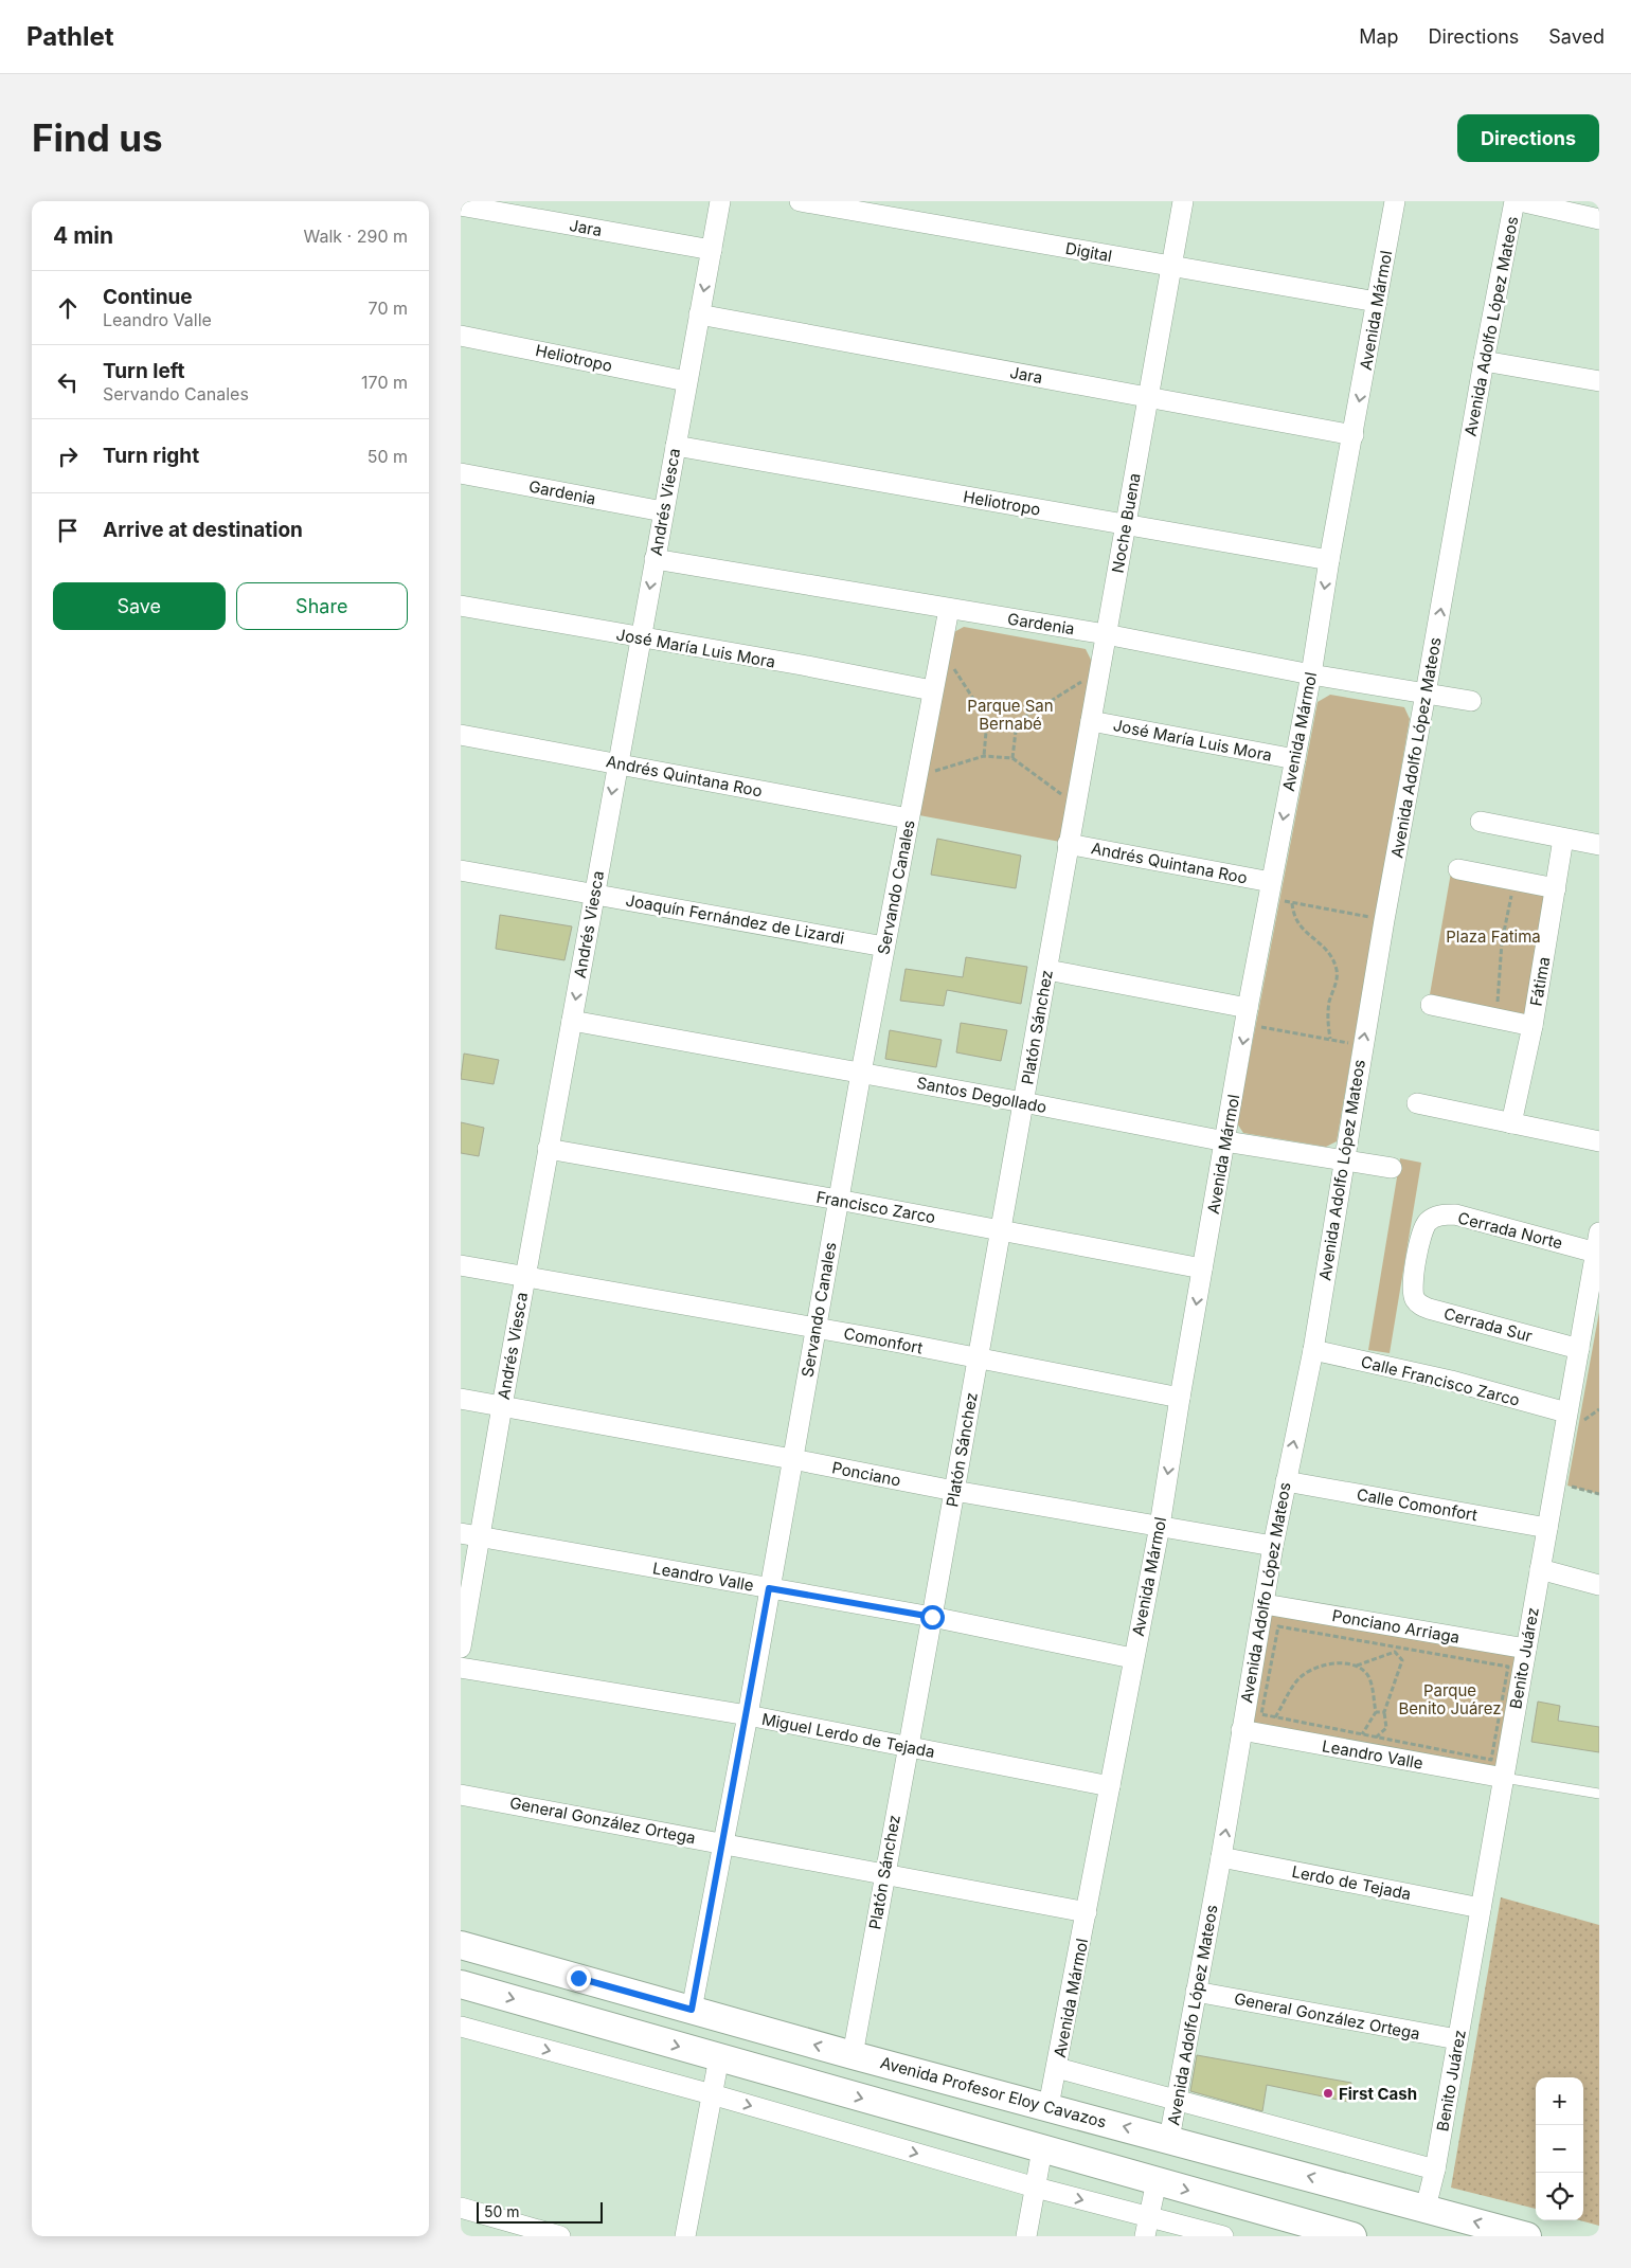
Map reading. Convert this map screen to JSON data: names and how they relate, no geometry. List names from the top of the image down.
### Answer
{
  "streets": {
    "main road": ["Avenida Profesor Eloy Cavazos"],
    "street": [
      "Jara",
      "Digital",
      "Avenida Mármol",
      "Avenida Adolfo López Mateos",
      "Heliotropo",
      "Gardenia",
      "Andrés Viesca",
      "Noche Buena",
      "José María Luis Mora",
      "Andrés Quintana Roo",
      "Servando Canales",
      "Joaquín Fernández de Lizardi",
      "Fátima",
      "Platón Sánchez",
      "Santos Degollado",
      "Francisco Zarco",
      "Cerrada Norte",
      "Cerrada Sur",
      "Comonfort",
      "Calle Francisco Zarco",
      "Ponciano",
      "Calle Comonfort",
      "Leandro Valle",
      "Ponciano Arriaga",
      "Benito Juárez",
      "Miguel Lerdo de Tejada",
      "General González Ortega",
      "Lerdo de Tejada"
    ]
  },
  "crossings": [
    ["Jara", "Avenida Mármol"],
    ["Jara", "Andrés Viesca"],
    ["Jara", "Noche Buena"],
    ["Digital", "Avenida Mármol"],
    ["Digital", "Noche Buena"],
    ["Avenida Mármol", "Heliotropo"],
    ["Avenida Mármol", "Gardenia"],
    ["Avenida Mármol", "José María Luis Mora"],
    ["Avenida Mármol", "Andrés Quintana Roo"],
    ["Avenida Mármol", "Santos Degollado"],
    ["Avenida Mármol", "Francisco Zarco"],
    ["Avenida Mármol", "Comonfort"],
    ["Avenida Mármol", "Ponciano"],
    ["Avenida Mármol", "Leandro Valle"],
    ["Avenida Mármol", "Miguel Lerdo de Tejada"],
    ["Avenida Mármol", "General González Ortega"],
    ["Avenida Mármol", "Avenida Profesor Eloy Cavazos"],
    ["Avenida Adolfo López Mateos", "Gardenia"],
    ["Avenida Adolfo López Mateos", "Santos Degollado"],
    ["Avenida Adolfo López Mateos", "Calle Francisco Zarco"],
    ["Avenida Adolfo López Mateos", "Ponciano"],
    ["Avenida Adolfo López Mateos", "Calle Comonfort"],
    ["Avenida Adolfo López Mateos", "Leandro Valle"],
    ["Avenida Adolfo López Mateos", "Ponciano Arriaga"],
    ["Avenida Adolfo López Mateos", "General González Ortega"],
    ["Avenida Adolfo López Mateos", "Lerdo de Tejada"],
    ["Avenida Adolfo López Mateos", "Avenida Profesor Eloy Cavazos"],
    ["Heliotropo", "Andrés Viesca"],
    ["Heliotropo", "Noche Buena"],
    ["Gardenia", "Andrés Viesca"],
    ["Gardenia", "Noche Buena"],
    ["Gardenia", "Servando Canales"],
    ["Andrés Viesca", "José María Luis Mora"],
    ["Andrés Viesca", "Andrés Quintana Roo"],
    ["Andrés Viesca", "Joaquín Fernández de Lizardi"],
    ["Andrés Viesca", "Santos Degollado"],
    ["Andrés Viesca", "Francisco Zarco"],
    ["Andrés Viesca", "Comonfort"],
    ["Andrés Viesca", "Ponciano"],
    ["Andrés Viesca", "Leandro Valle"],
    ["Noche Buena", "José María Luis Mora"],
    ["Noche Buena", "Andrés Quintana Roo"],
    ["Noche Buena", "Platón Sánchez"],
    ["José María Luis Mora", "Servando Canales"],
    ["Andrés Quintana Roo", "Servando Canales"],
    ["Andrés Quintana Roo", "Platón Sánchez"],
    ["Servando Canales", "Joaquín Fernández de Lizardi"],
    ["Servando Canales", "Santos Degollado"],
    ["Servando Canales", "Francisco Zarco"],
    ["Servando Canales", "Comonfort"],
    ["Servando Canales", "Ponciano"],
    ["Servando Canales", "Leandro Valle"],
    ["Servando Canales", "Miguel Lerdo de Tejada"],
    ["Servando Canales", "General González Ortega"],
    ["Servando Canales", "Avenida Profesor Eloy Cavazos"],
    ["Platón Sánchez", "Santos Degollado"],
    ["Platón Sánchez", "Francisco Zarco"],
    ["Platón Sánchez", "Comonfort"],
    ["Platón Sánchez", "Ponciano"],
    ["Platón Sánchez", "Leandro Valle"],
    ["Platón Sánchez", "Miguel Lerdo de Tejada"],
    ["Platón Sánchez", "General González Ortega"],
    ["Platón Sánchez", "Avenida Profesor Eloy Cavazos"],
    ["Cerrada Norte", "Cerrada Sur"],
    ["Cerrada Norte", "Benito Juárez"],
    ["Cerrada Sur", "Benito Juárez"],
    ["Calle Francisco Zarco", "Benito Juárez"],
    ["Calle Comonfort", "Benito Juárez"],
    ["Leandro Valle", "Benito Juárez"],
    ["Ponciano Arriaga", "Benito Juárez"],
    ["Benito Juárez", "General González Ortega"],
    ["Benito Juárez", "Lerdo de Tejada"],
    ["Benito Juárez", "Avenida Profesor Eloy Cavazos"]
  ],
  "one_way": ["Avenida Mármol", "Avenida Adolfo López Mateos"],
  "parks": ["Parque San Bernabé", "Plaza Fatima", "Parque Benito Juárez"],
  "places": ["First Cash"],
  "scale_bar": "50 m",
  "page": {
    "header": "Pathlet",
    "nav": ["Map", "Directions", "Saved"],
    "buttons": [
      "Directions",
      ["Save", "Share"]
    ],
    "title": "Find us",
    "heading": ["4 min", "Walk · 290 m"],
    "list": [
      ["Continue", "Leandro Valle", "70 m"],
      ["Turn left", "Servando Canales", "170 m"],
      ["Turn right", "50 m"],
      "Arrive at destination"
    ],
    "map_buttons": ["+", "−"],
    "scale": "50 m"
  }
}
